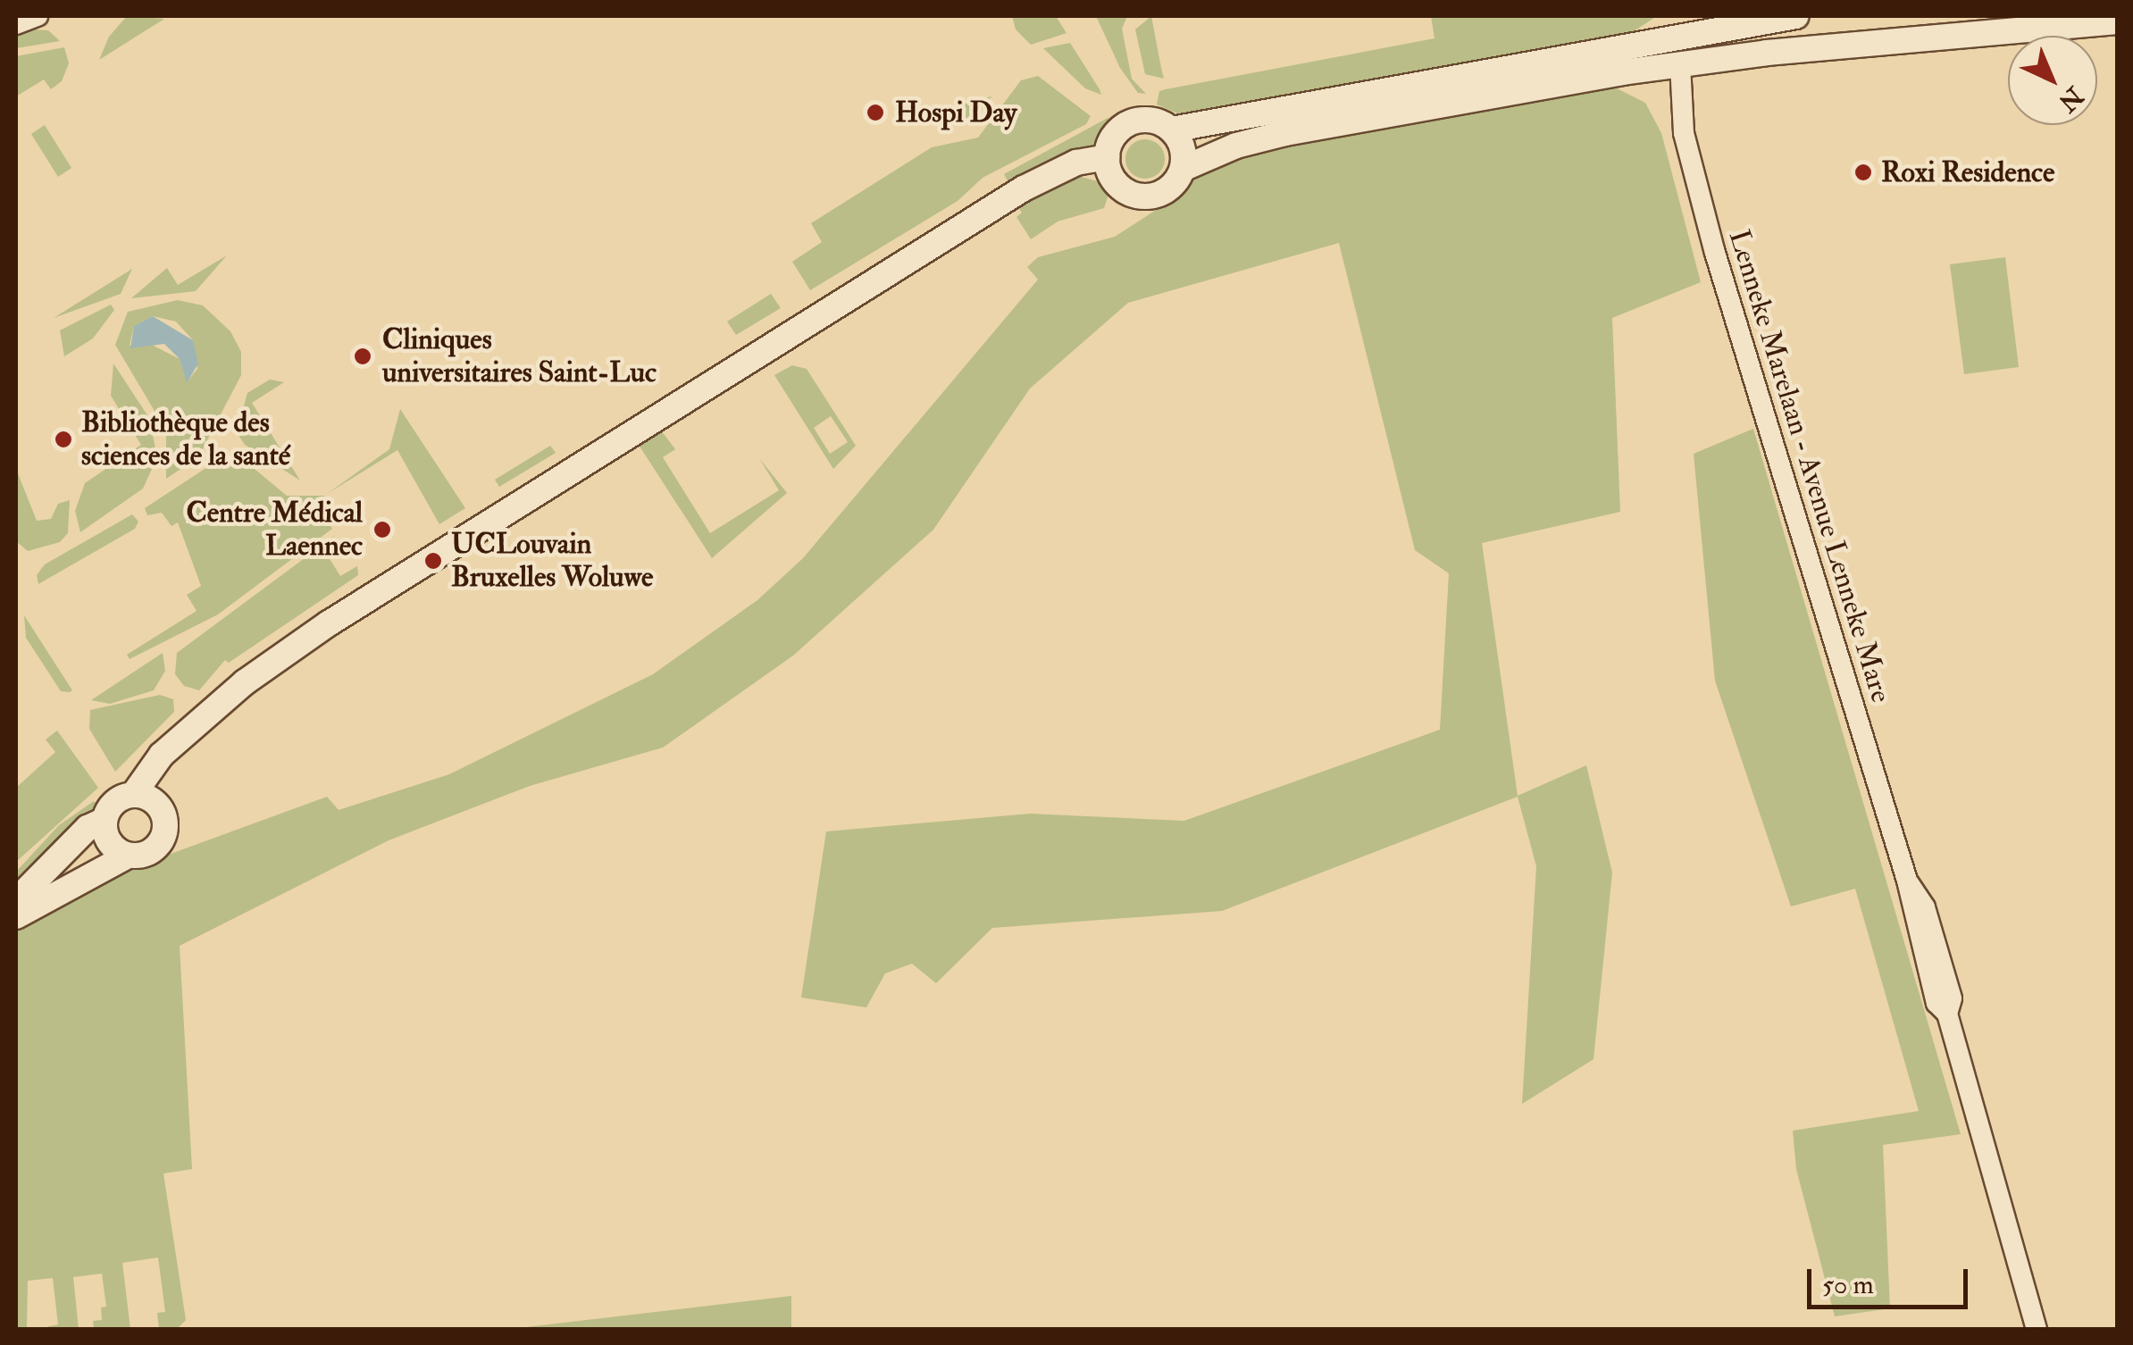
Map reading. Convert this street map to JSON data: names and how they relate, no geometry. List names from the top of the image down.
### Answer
{
  "streets": {
    "street": ["Lenneke Marelaan - Avenue Lenneke Mare"]
  },
  "places": [
    "Hospi Day",
    "Roxi Residence",
    "Cliniques universitaires Saint-Luc",
    "Bibliothèque des sciences de la santé",
    "Centre Médical Laennec",
    "UCLouvain Bruxelles Woluwe"
  ],
  "scale_bar": "50 m",
  "north": "bottom right"
}
